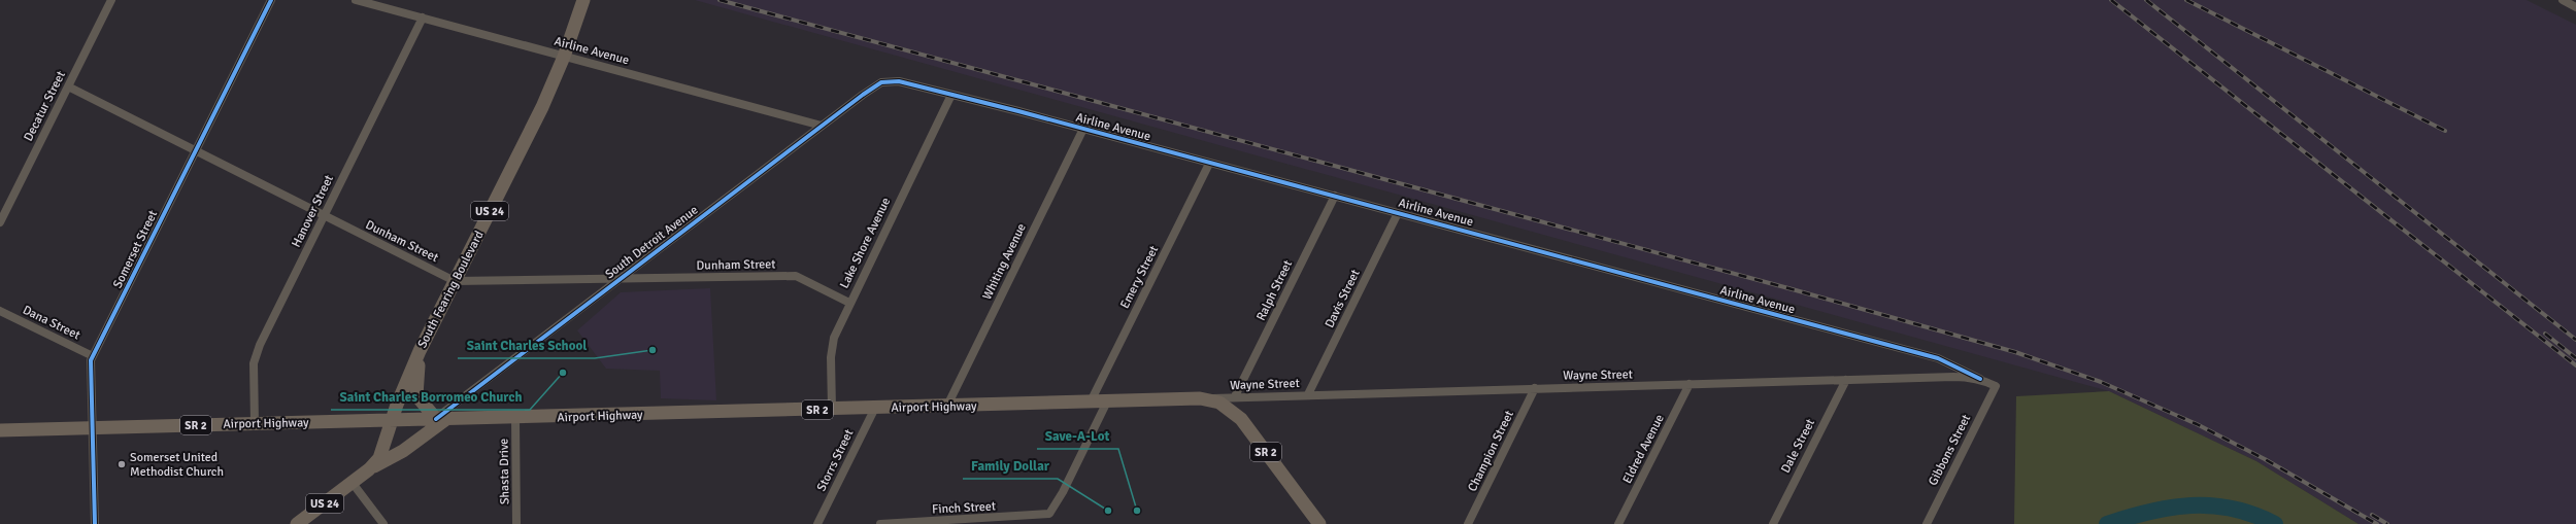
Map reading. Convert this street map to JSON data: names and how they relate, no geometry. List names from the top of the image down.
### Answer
{
  "streets": {
    "main road": [
      "US 24",
      "South Fearing Boulevard",
      "Airport Highway",
      "SR 2"
    ],
    "street": [
      "Airline Avenue",
      "Decatur Street",
      "Hanover Street",
      "Dunham Street",
      "South Detroit Avenue",
      "Lake Shore Avenue",
      "Somerset Street",
      "Whiting Avenue",
      "Emery Street",
      "Ralph Street",
      "Davis Street",
      "Dana Street",
      "Wayne Street",
      "Dale Street",
      "Eldred Avenue",
      "Gibbons Street",
      "Champion Street",
      "Storrs Street",
      "Shasta Drive",
      "Finch Street"
    ]
  },
  "crossings": [
    ["Airline Avenue", "Hanover Street"],
    ["Airline Avenue", "South Detroit Avenue"],
    ["Airline Avenue", "Lake Shore Avenue"],
    ["Airline Avenue", "Whiting Avenue"],
    ["Airline Avenue", "Emery Street"],
    ["Airline Avenue", "South Fearing Boulevard"],
    ["Airline Avenue", "Ralph Street"],
    ["Airline Avenue", "Davis Street"],
    ["Airline Avenue", "Wayne Street"],
    ["Decatur Street", "Dunham Street"],
    ["Hanover Street", "Dunham Street"],
    ["Hanover Street", "Airport Highway"],
    ["US 24", "South Fearing Boulevard"],
    ["Dunham Street", "South Detroit Avenue"],
    ["Dunham Street", "Lake Shore Avenue"],
    ["Dunham Street", "Somerset Street"],
    ["Dunham Street", "South Fearing Boulevard"],
    ["South Detroit Avenue", "Airport Highway"],
    ["Lake Shore Avenue", "Airport Highway"],
    ["Somerset Street", "Dana Street"],
    ["Somerset Street", "Airport Highway"],
    ["Whiting Avenue", "Airport Highway"],
    ["Emery Street", "Airport Highway"],
    ["South Fearing Boulevard", "Airport Highway"],
    ["Ralph Street", "Wayne Street"],
    ["Davis Street", "Wayne Street"],
    ["Wayne Street", "Airport Highway"],
    ["Wayne Street", "SR 2"],
    ["Wayne Street", "Dale Street"],
    ["Wayne Street", "Eldred Avenue"],
    ["Wayne Street", "Gibbons Street"],
    ["Wayne Street", "Champion Street"],
    ["Airport Highway", "SR 2"],
    ["Airport Highway", "Storrs Street"],
    ["Airport Highway", "Shasta Drive"],
    ["Airport Highway", "Finch Street"]
  ],
  "places": [
    "Saint Charles School",
    "Saint Charles Borromeo Church",
    "Somerset United Methodist Church",
    "Family Dollar",
    "Save-A-Lot"
  ]
}
